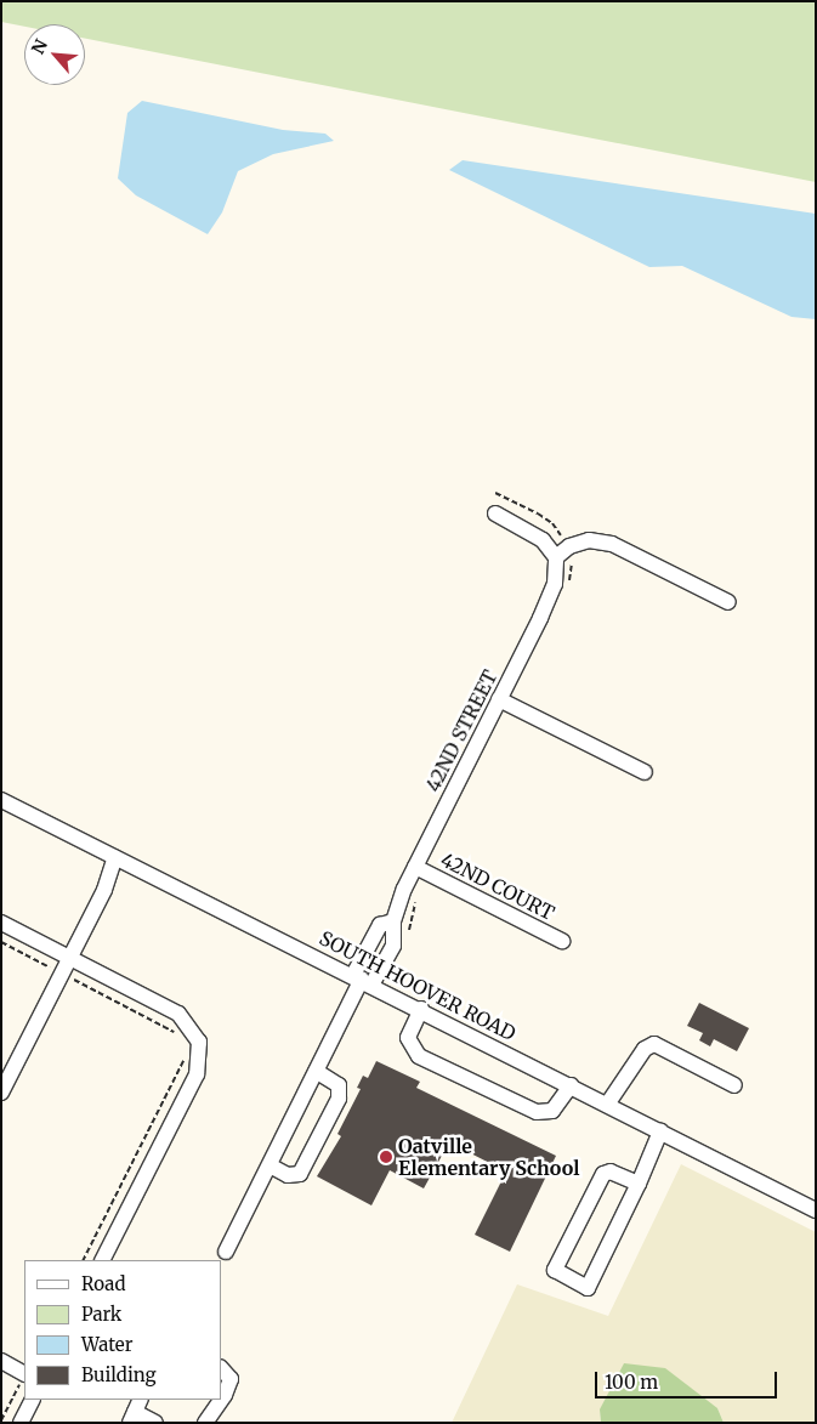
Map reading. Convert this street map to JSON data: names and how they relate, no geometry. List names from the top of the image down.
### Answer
{
  "streets": {
    "street": ["42ND STREET", "42ND COURT", "SOUTH HOOVER ROAD"]
  },
  "crossings": [
    ["42ND STREET", "42ND COURT"],
    ["42ND STREET", "SOUTH HOOVER ROAD"]
  ],
  "places": ["Oatville Elementary School"],
  "legend": [
    "Road",
    "Park",
    "Water",
    "Building"
  ],
  "scale_bar": "100 m",
  "north": "top left"
}
